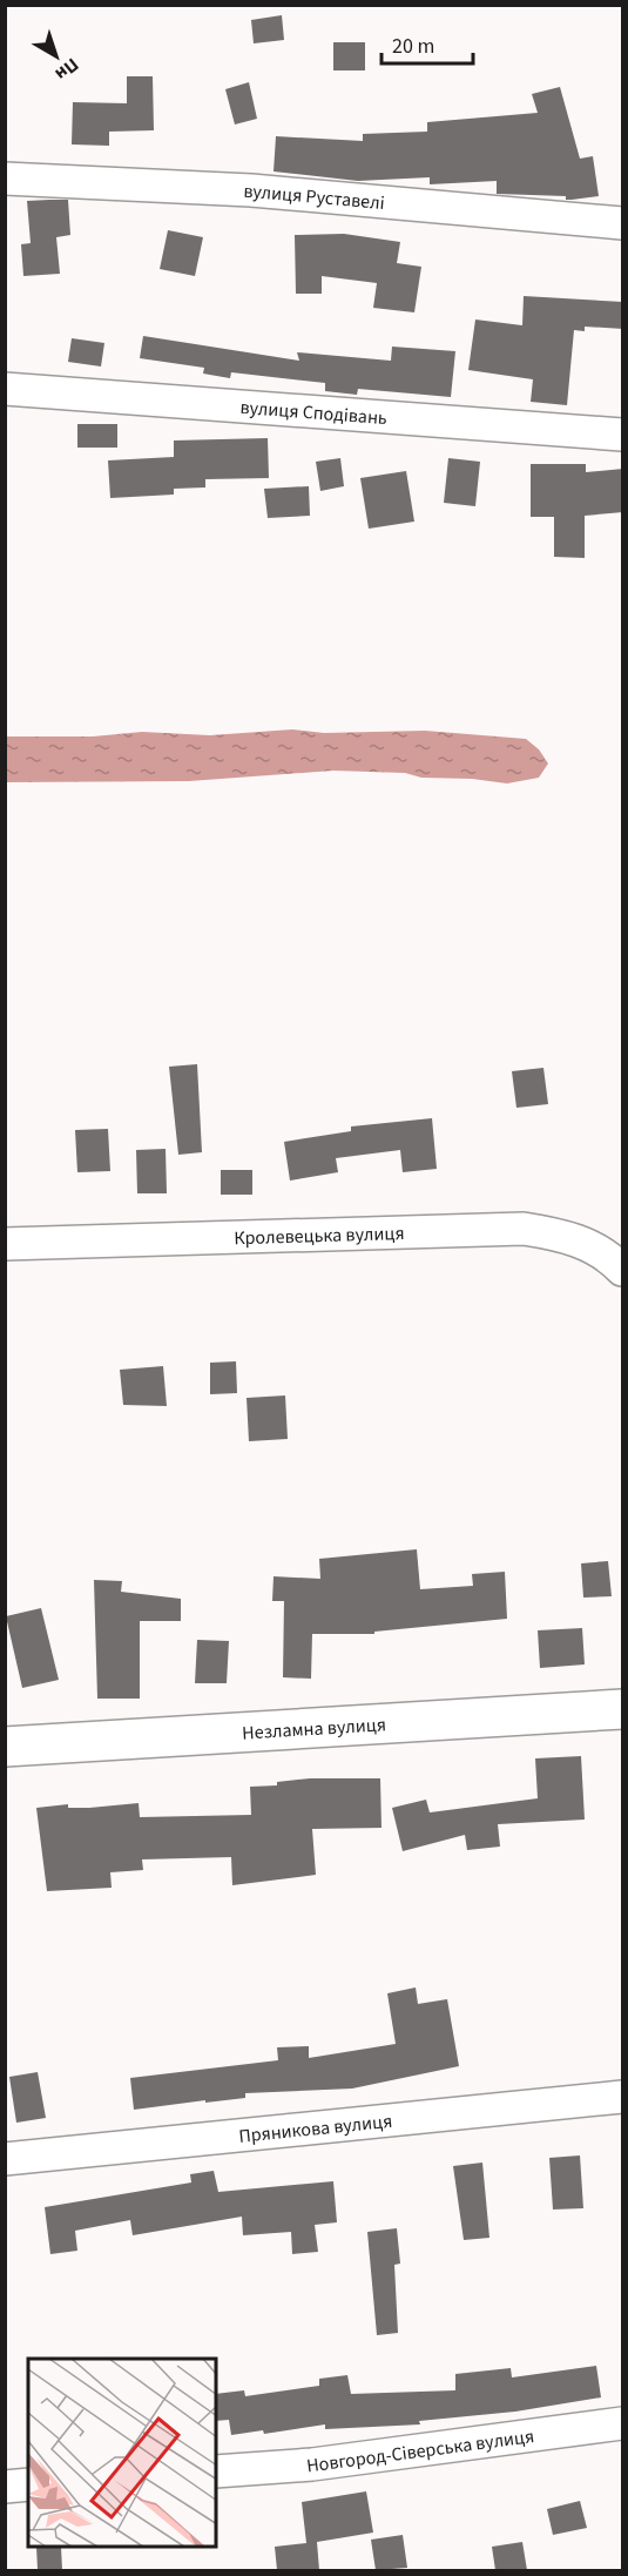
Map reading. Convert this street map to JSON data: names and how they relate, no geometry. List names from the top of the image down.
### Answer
{
  "streets": {
    "street": [
      "вулиця Руставелі",
      "вулиця Сподівань",
      "Кролевецька вулиця",
      "Незламна вулиця",
      "Пряникова вулиця",
      "Новгород-Сіверська вулиця"
    ]
  },
  "scale_bar": "20 m",
  "north": "bottom right"
}
